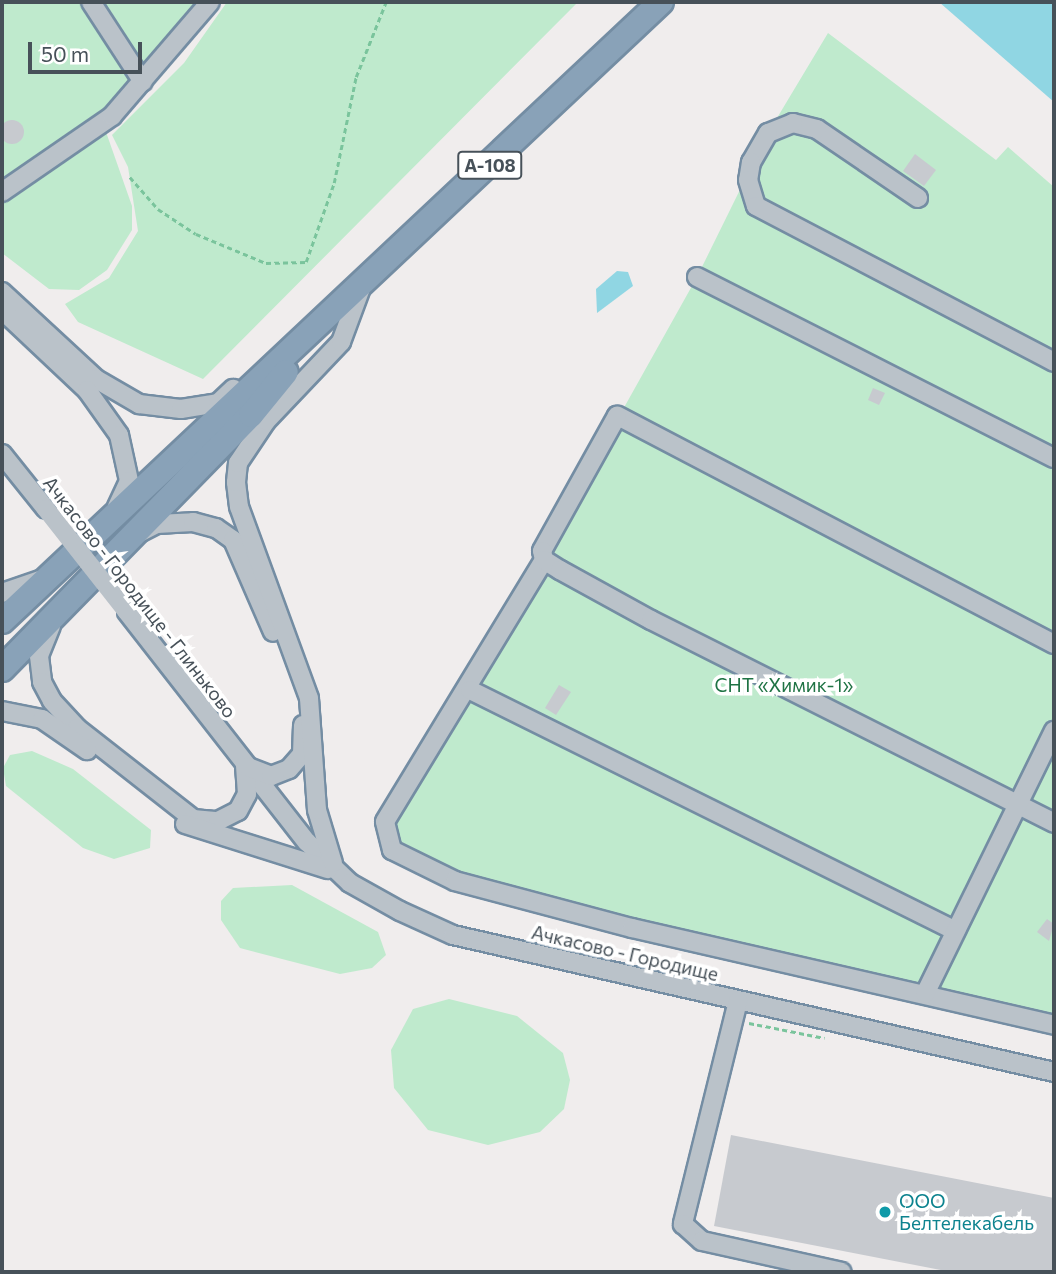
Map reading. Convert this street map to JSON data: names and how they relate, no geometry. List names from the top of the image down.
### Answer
{
  "streets": {
    "highway": ["А-108"],
    "street": ["Ачкасово - Городище - Глиньково", "Ачкасово - Городище"]
  },
  "crossings": [
    ["Ачкасово - Городище - Глиньково", "Ачкасово - Городище"]
  ],
  "parks": ["СНТ «Химик-1»"],
  "places": ["ООО Белтелекабель"],
  "scale_bar": "50 m"
}
